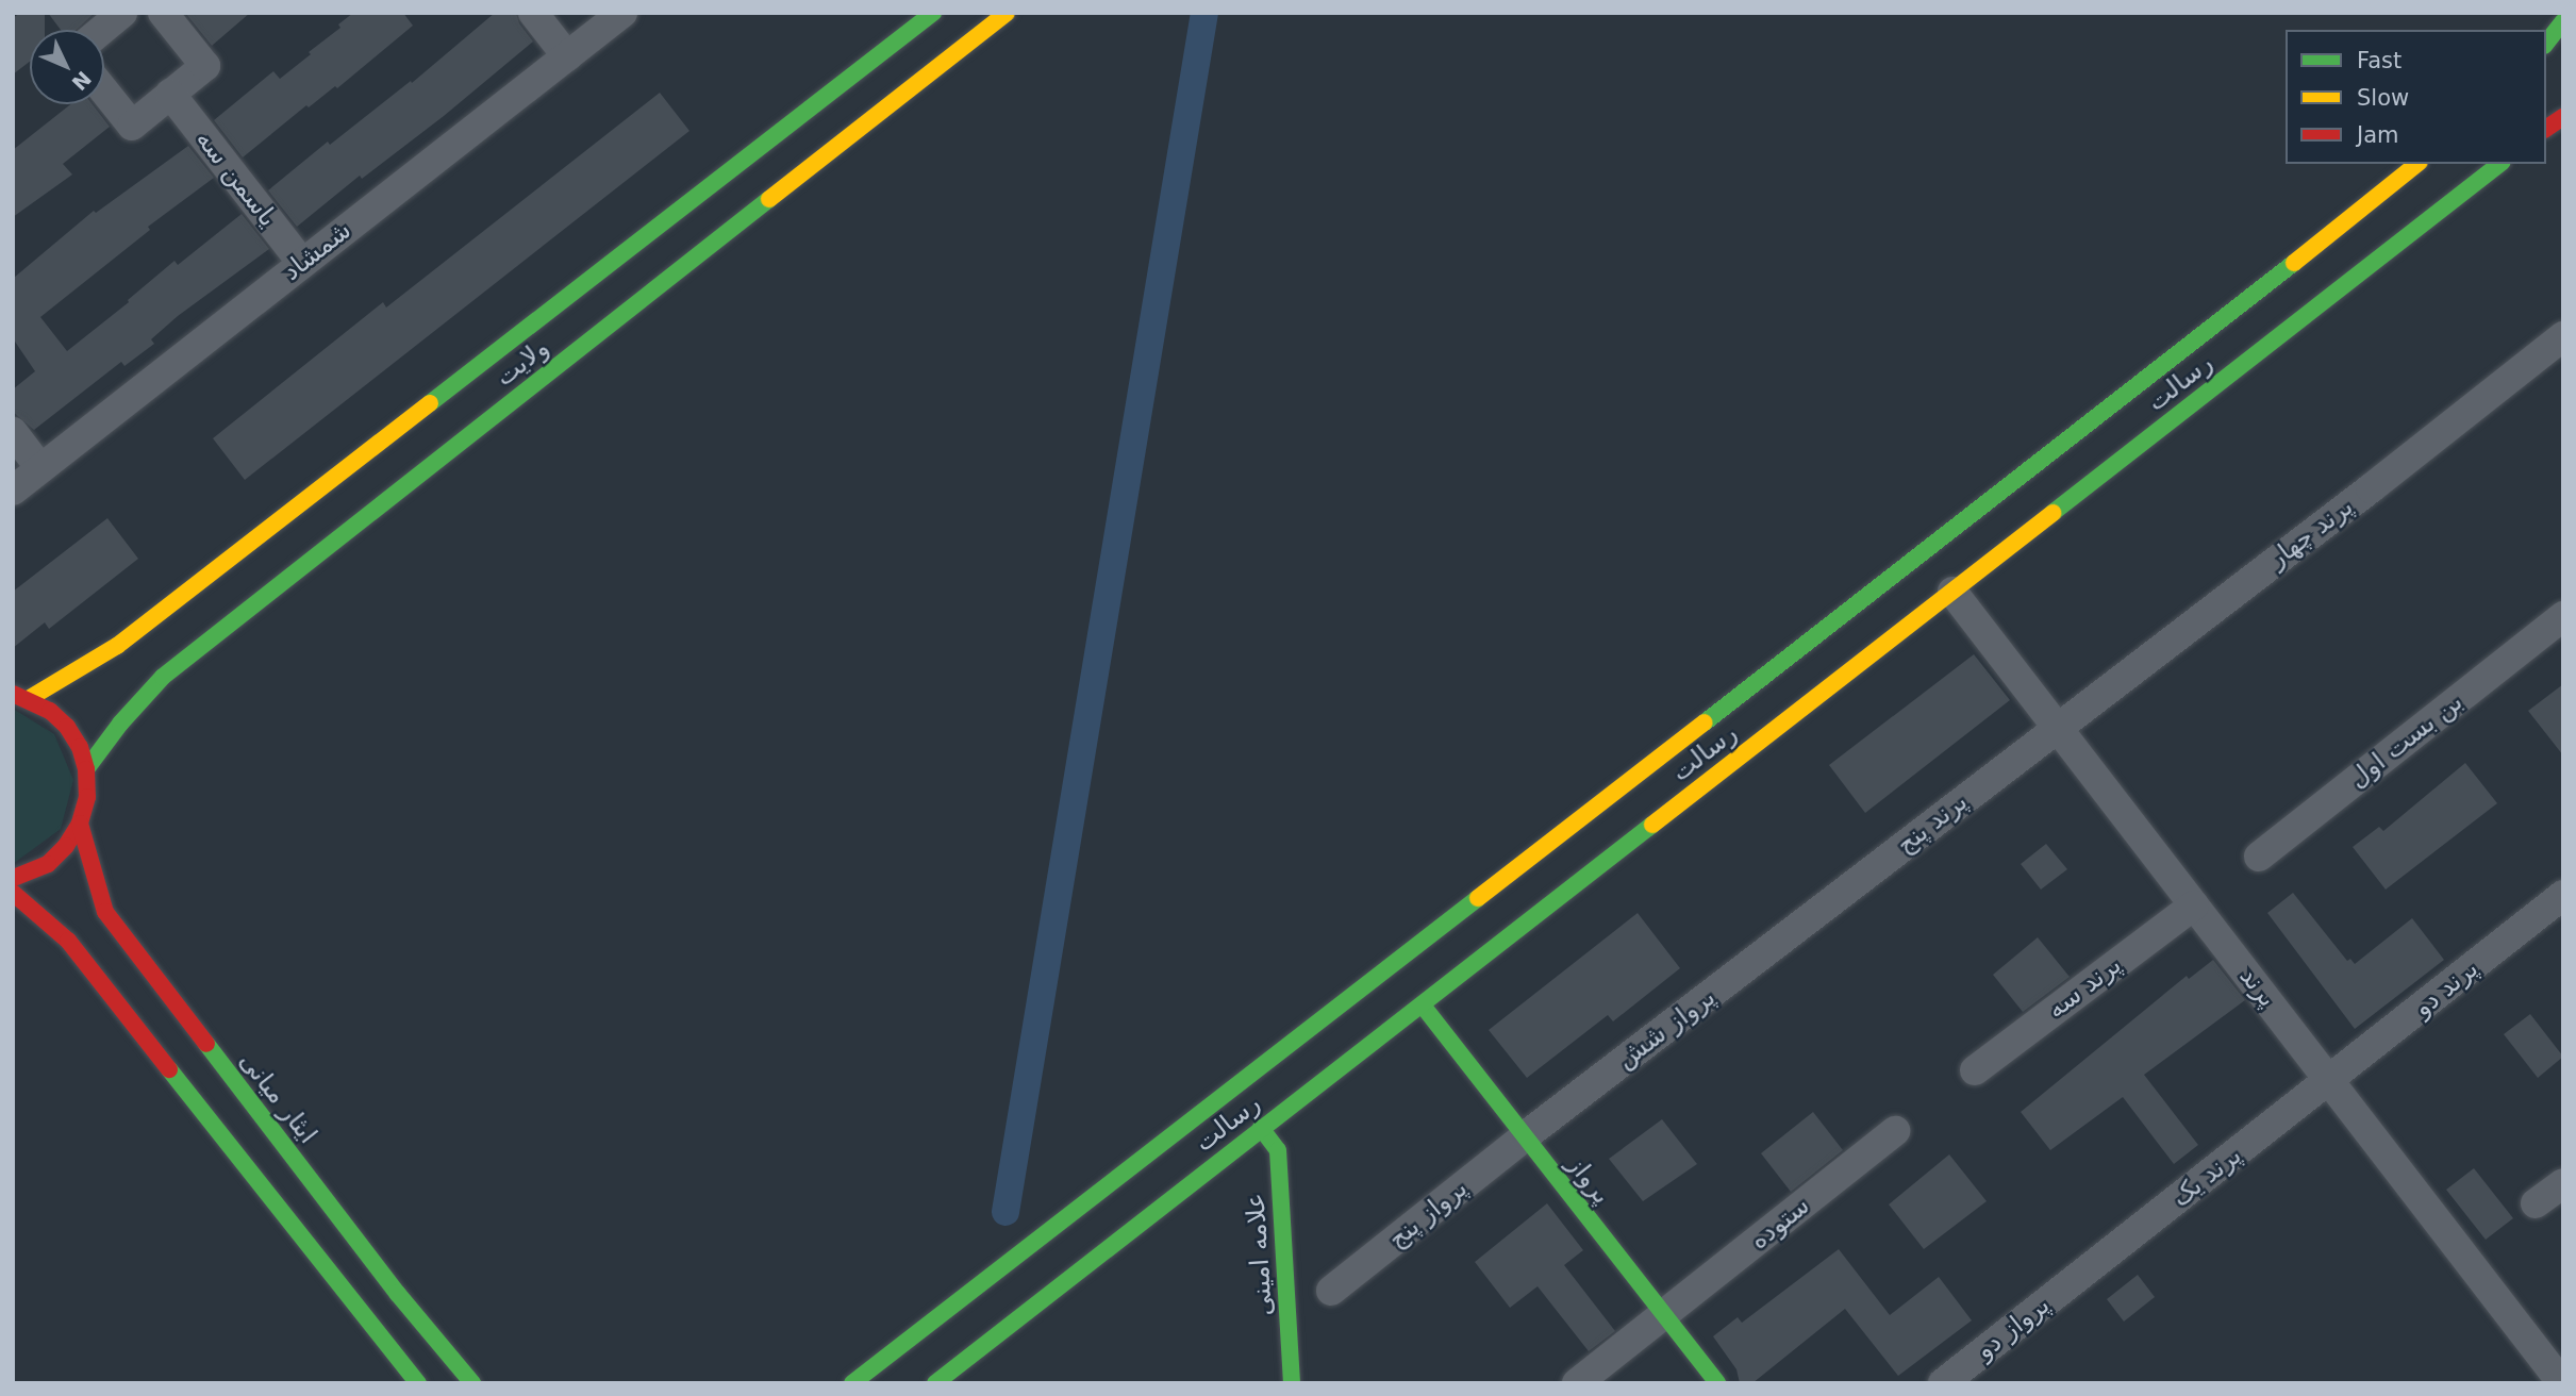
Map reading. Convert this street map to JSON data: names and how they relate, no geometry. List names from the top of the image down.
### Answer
{
  "streets": {
    "street": [
      "یاسمن سه",
      "شمشاد",
      "ولایت",
      "رسالت",
      "پرند چهار",
      "بن بست اول",
      "پرند پنج",
      "پرند سه",
      "پرند",
      "پرند دو",
      "پرواز شش",
      "ایثار میانی",
      "پرند یک",
      "پرواز",
      "پرواز پنج",
      "ستوده",
      "علامه امینی",
      "پرواز دو"
    ]
  },
  "crossings": [
    ["یاسمن سه", "شمشاد"],
    ["رسالت", "پرند"],
    ["رسالت", "پرواز"],
    ["رسالت", "علامه امینی"],
    ["پرند چهار", "پرند پنج"],
    ["پرند چهار", "پرند"],
    ["پرند پنج", "پرند"],
    ["پرند پنج", "پرواز شش"],
    ["پرند سه", "پرند"],
    ["پرند", "پرند دو"],
    ["پرند", "پرند یک"],
    ["پرند دو", "پرند یک"],
    ["پرواز شش", "پرواز"],
    ["پرواز شش", "پرواز پنج"],
    ["پرند یک", "پرواز دو"],
    ["پرواز", "پرواز پنج"],
    ["پرواز", "ستوده"]
  ],
  "legend": ["Fast", "Slow", "Jam"],
  "north": "bottom right"
}
